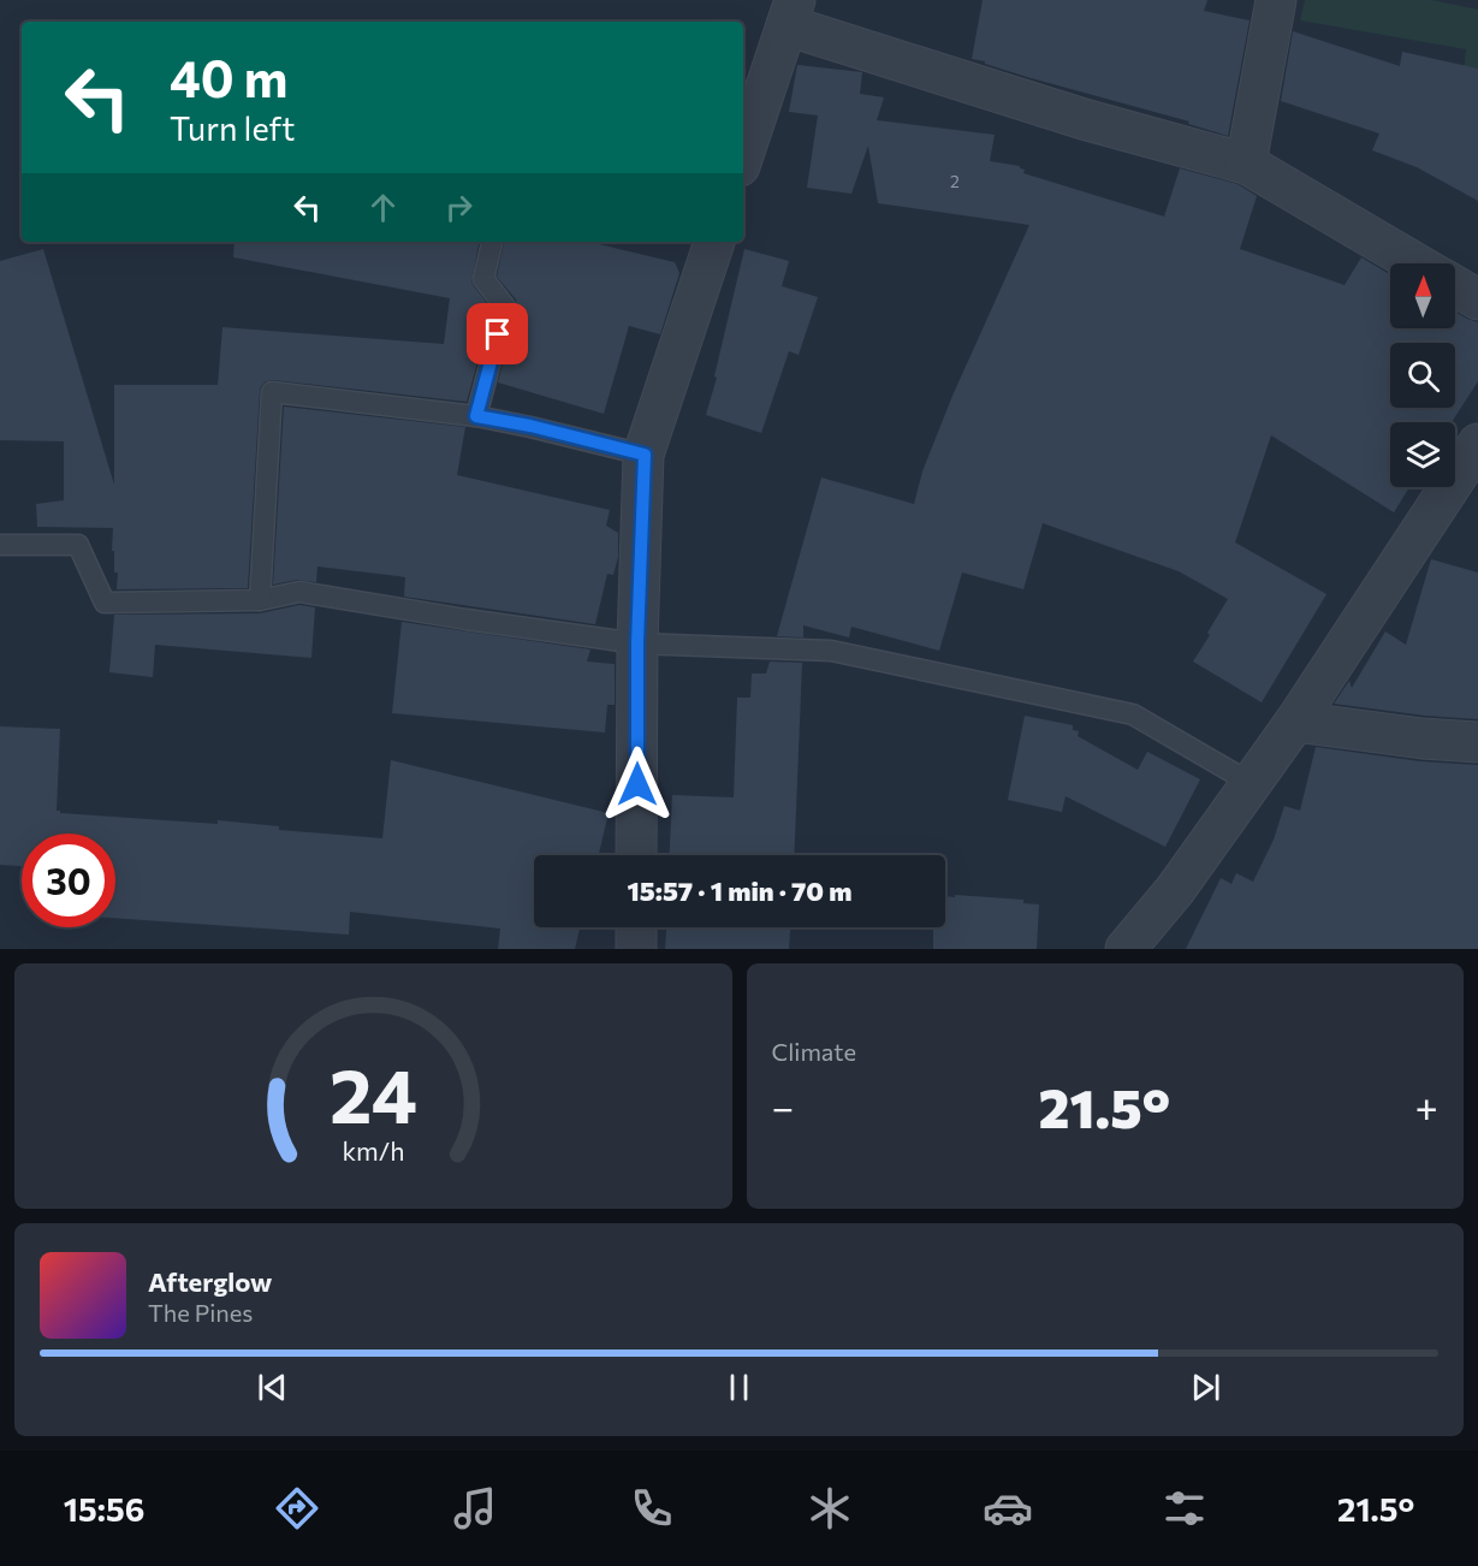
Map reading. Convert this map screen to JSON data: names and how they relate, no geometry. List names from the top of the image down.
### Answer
{
  "house_numbers": ["2"],
  "north": "top",
  "page": {
    "turn": ["40 m", "Turn left"],
    "limit": "30",
    "trip": "15:57 · 1 min · 70 m",
    "tile": "Climate",
    "heat": ["−", "21.5°", "+"],
    "song": ["Afterglow", "The Pines"],
    "tabs": ["15:56", "21.5°"],
    "gauge": ["24", "km/h"]
  }
}
